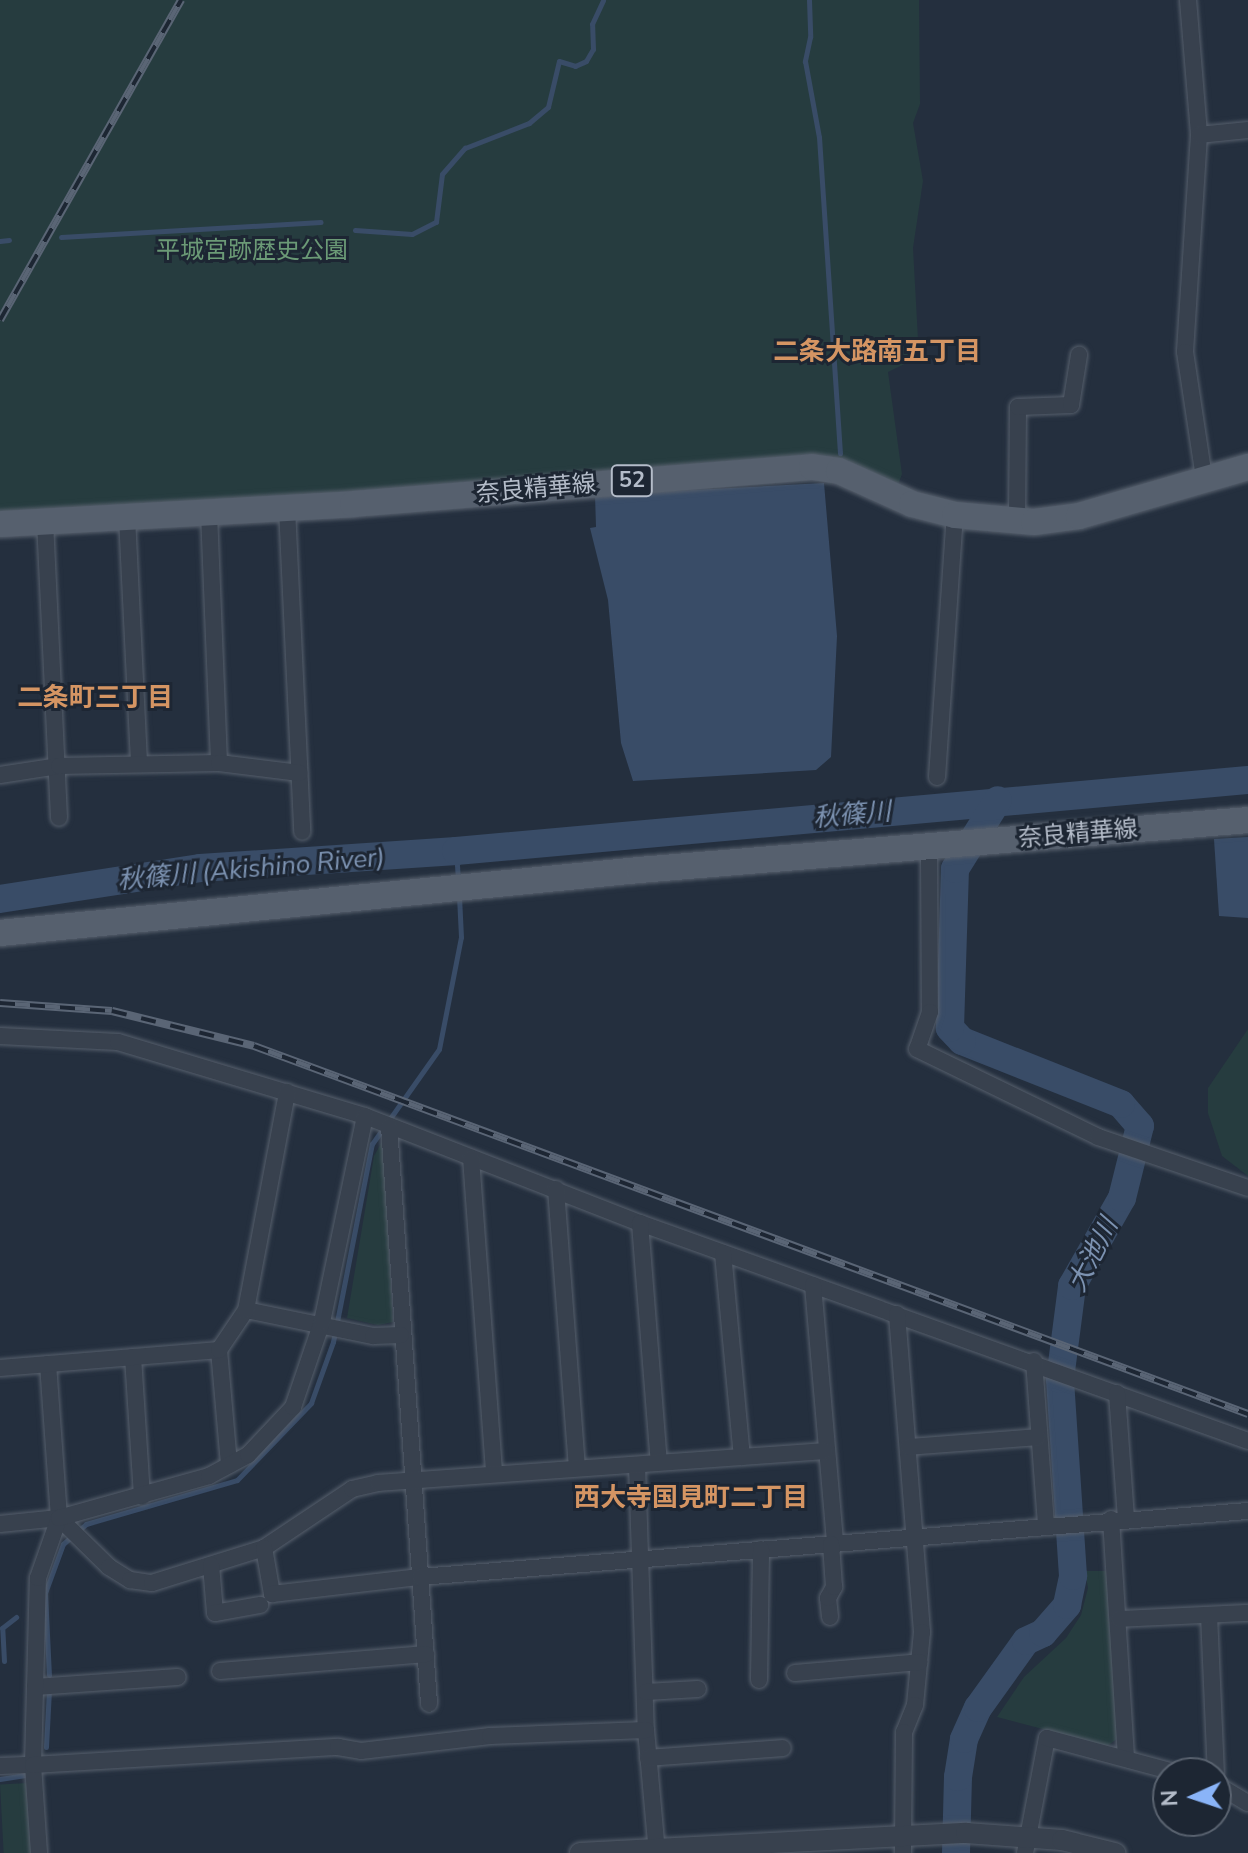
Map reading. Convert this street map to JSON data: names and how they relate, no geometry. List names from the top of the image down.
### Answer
{
  "streets": {
    "main road": ["52", "奈良精華線"]
  },
  "districts": ["二条大路南五丁目", "二条町三丁目", "西大寺国見町二丁目"],
  "water": ["秋篠川", "秋篠川 (Akishino River)", "大池川"],
  "parks": ["平城宮跡歴史公園"],
  "north": "left"
}
